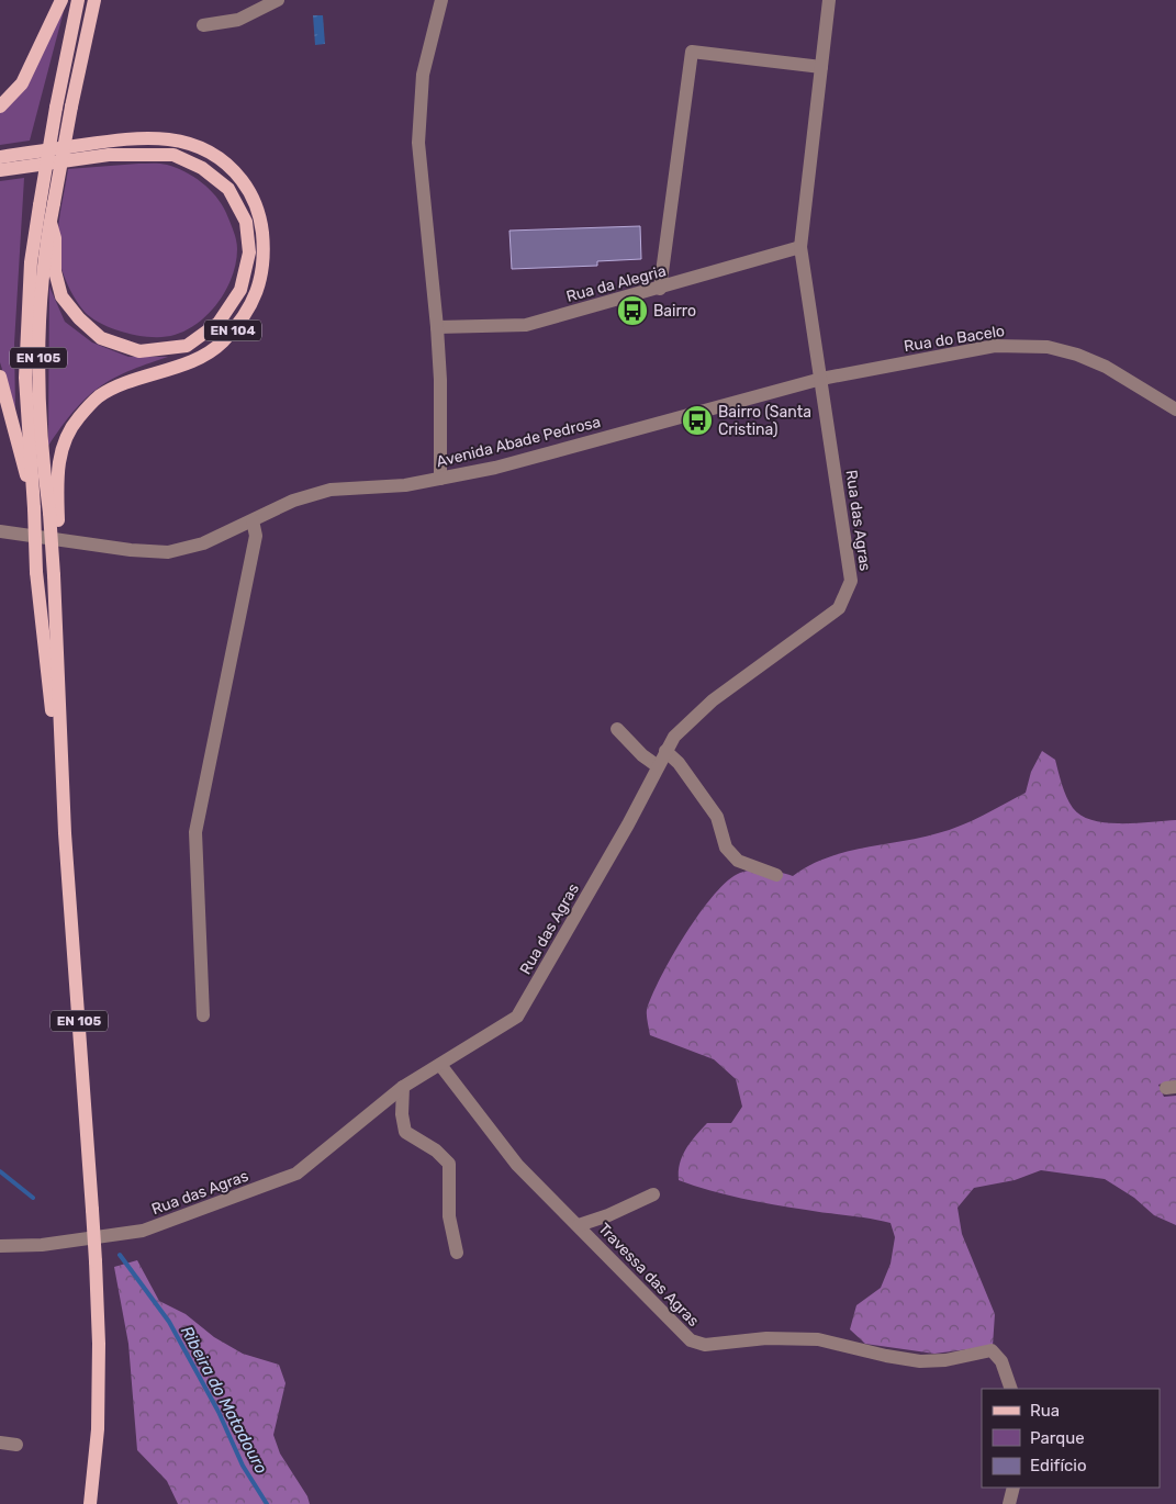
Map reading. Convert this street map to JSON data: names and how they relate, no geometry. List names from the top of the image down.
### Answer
{
  "streets": {
    "main road": ["EN 104", "EN 105"],
    "street": [
      "Rua da Alegria",
      "Rua do Bacelo",
      "Avenida Abade Pedrosa",
      "Rua das Agras",
      "Travessa das Agras"
    ]
  },
  "crossings": [
    ["Rua da Alegria", "Rua das Agras"],
    ["EN 104", "EN 105"],
    ["Rua do Bacelo", "Avenida Abade Pedrosa"],
    ["Rua do Bacelo", "Rua das Agras"],
    ["Avenida Abade Pedrosa", "Rua das Agras"],
    ["Rua das Agras", "Travessa das Agras"]
  ],
  "water": ["Ribeira do Matadouro"],
  "places": {
    "bus stop": ["Bairro", "Bairro (Santa Cristina)"]
  },
  "legend": ["Rua", "Parque", "Edifício"]
}
